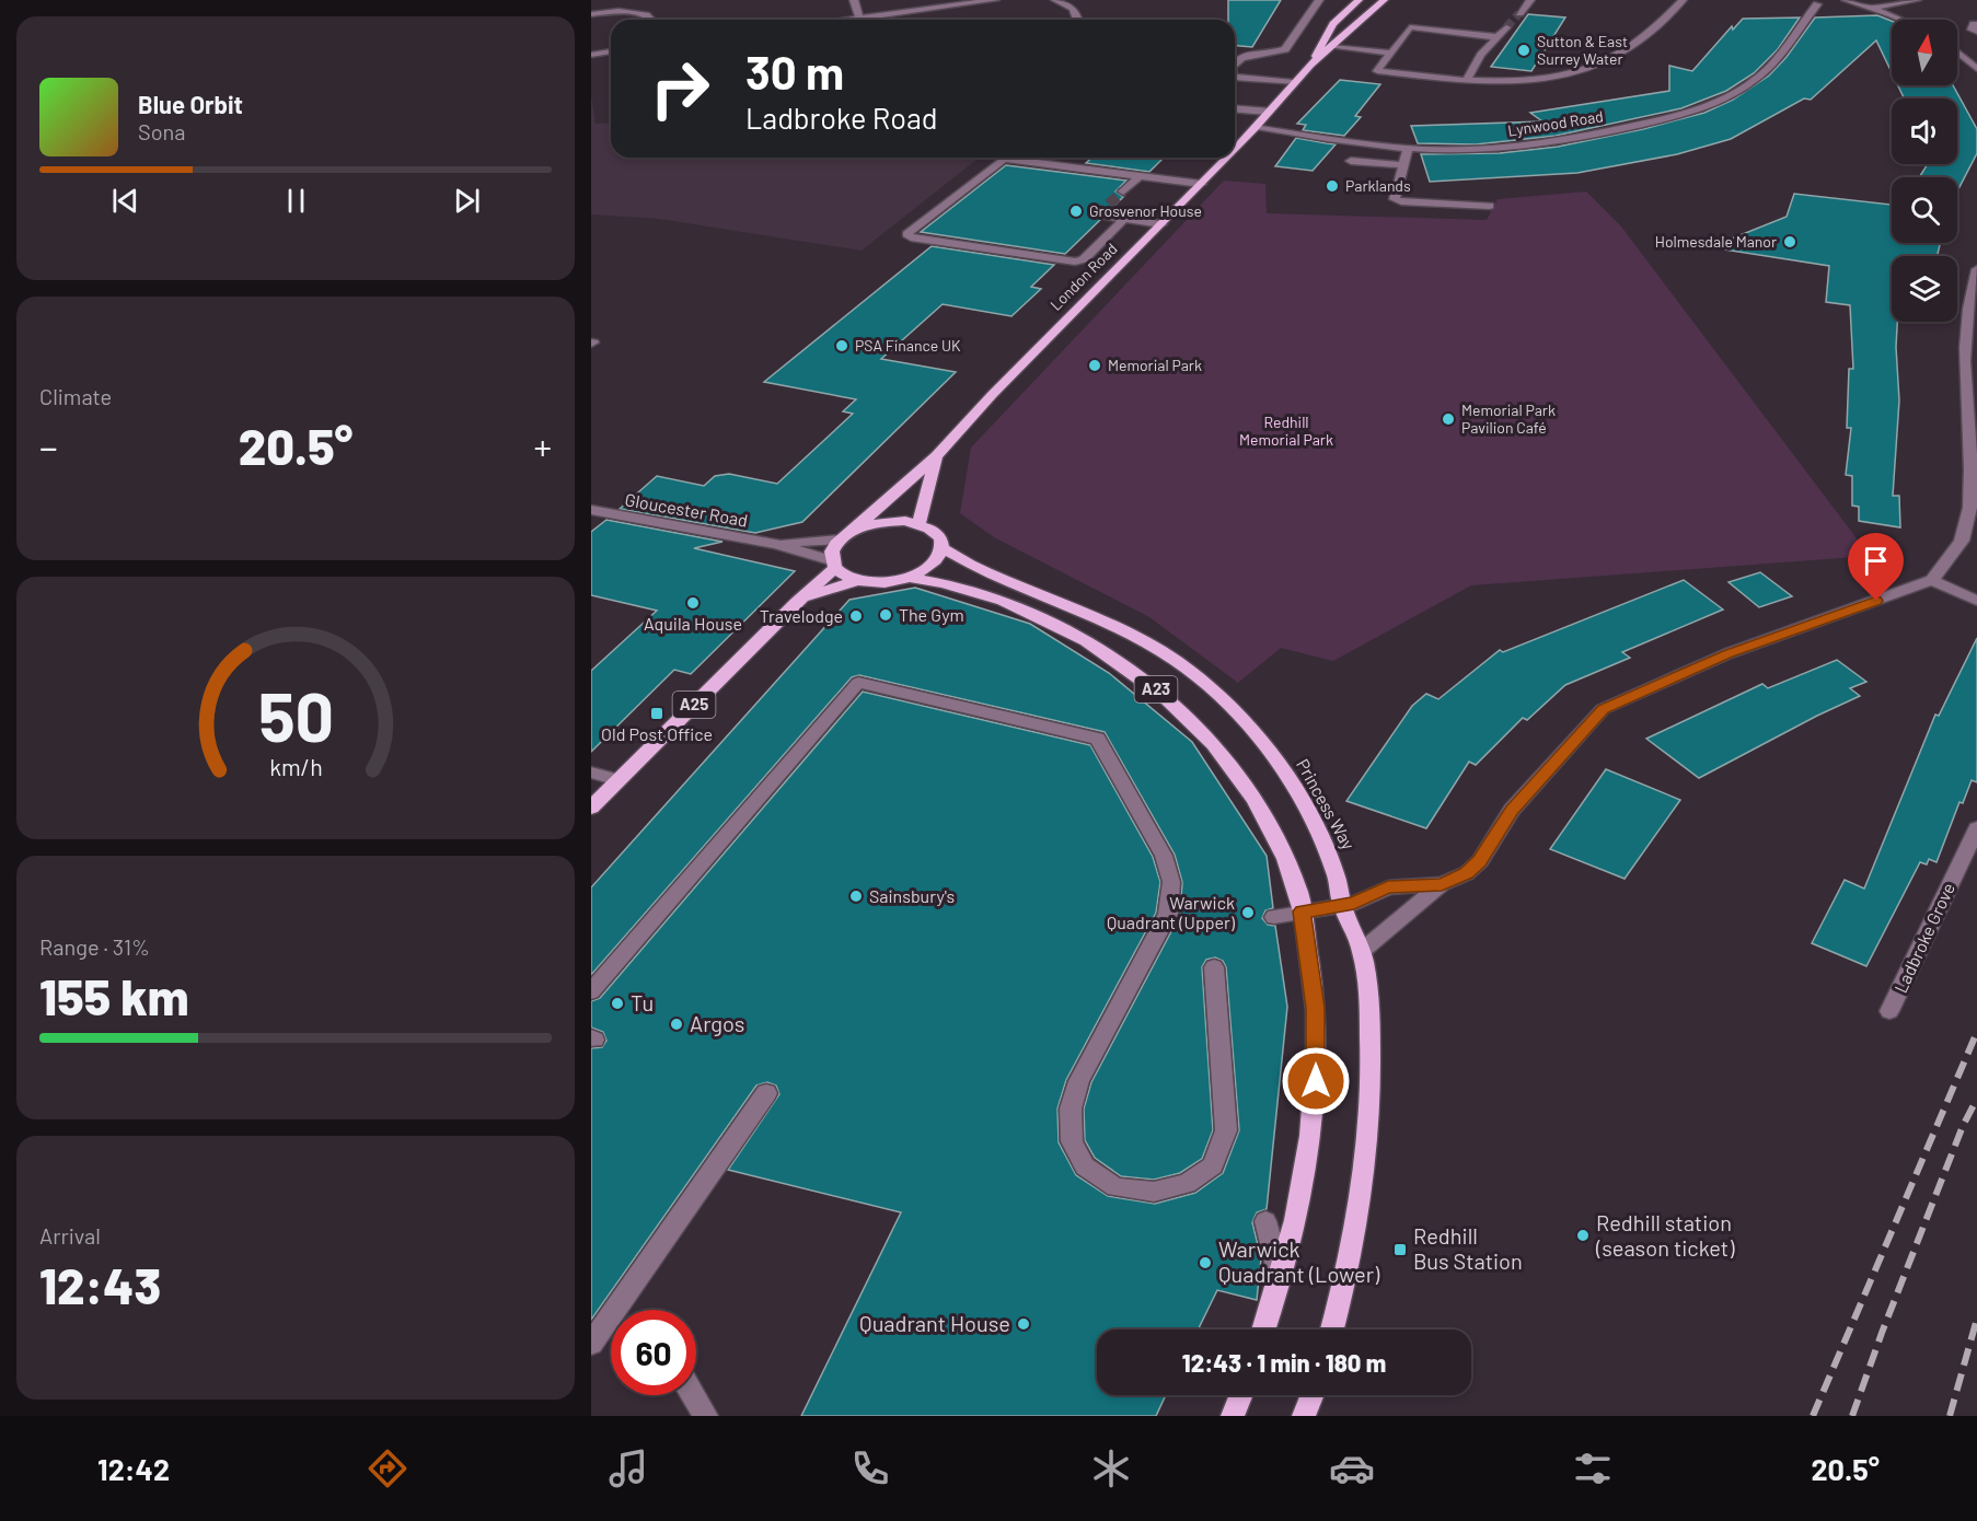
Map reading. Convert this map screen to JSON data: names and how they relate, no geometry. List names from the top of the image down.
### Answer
{
  "streets": {
    "main road": [
      "London Road",
      "A23",
      "A25",
      "Princess Way"
    ],
    "street": ["Lynwood Road", "Gloucester Road", "Ladbroke Grove"]
  },
  "crossings": [
    ["Lynwood Road", "London Road"],
    ["London Road", "Gloucester Road"],
    ["London Road", "Princess Way"],
    ["Gloucester Road", "A25"]
  ],
  "parks": ["Redhill Memorial Park"],
  "places": {
    "other": [
      "Sutton & East Surrey Water",
      "Parklands",
      "Grosvenor House",
      "Holmesdale Manor",
      "PSA Finance UK",
      "Memorial Park",
      "Memorial Park Pavilion Café",
      "Aquila House",
      "The Gym",
      "Travelodge",
      "Sainsbury's",
      "Warwick Quadrant (Upper)",
      "Tu",
      "Argos",
      "Redhill station (season ticket)",
      "Warwick Quadrant (Lower)",
      "Quadrant House"
    ],
    "transit": ["Old Post Office", "Redhill Bus Station"]
  },
  "north": "top",
  "page": {
    "turn": ["30 m", "Ladbroke Road"],
    "song": ["Blue Orbit", "Sona"],
    "tile": [
      "Climate",
      ["Range · 31%", "155 km"],
      ["Arrival", "12:43"]
    ],
    "heat": ["−", "20.5°", "+"],
    "limit": "60",
    "trip": "12:43 · 1 min · 180 m",
    "tabs": ["12:42", "20.5°"],
    "gauge": ["50", "km/h"]
  }
}
